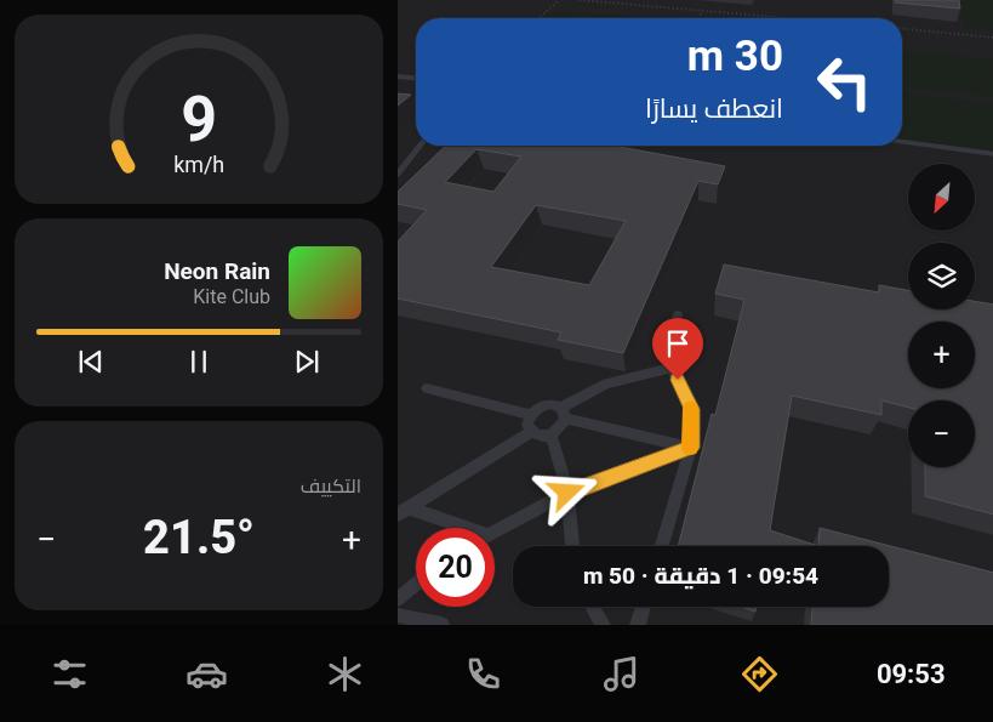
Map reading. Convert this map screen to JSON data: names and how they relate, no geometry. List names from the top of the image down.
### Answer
{
  "north": "bottom left",
  "page": {
    "turn": ["30 m", "انعطف يسارًا"],
    "map_buttons": ["+", "−"],
    "song": ["Neon Rain", "Kite Club"],
    "tile": "التكييف",
    "heat": ["−", "21.5°", "+"],
    "limit": "20",
    "trip": "09:54 · 1 دقيقة · 50 m",
    "tabs": "09:53",
    "gauge": ["9", "km/h"]
  }
}
